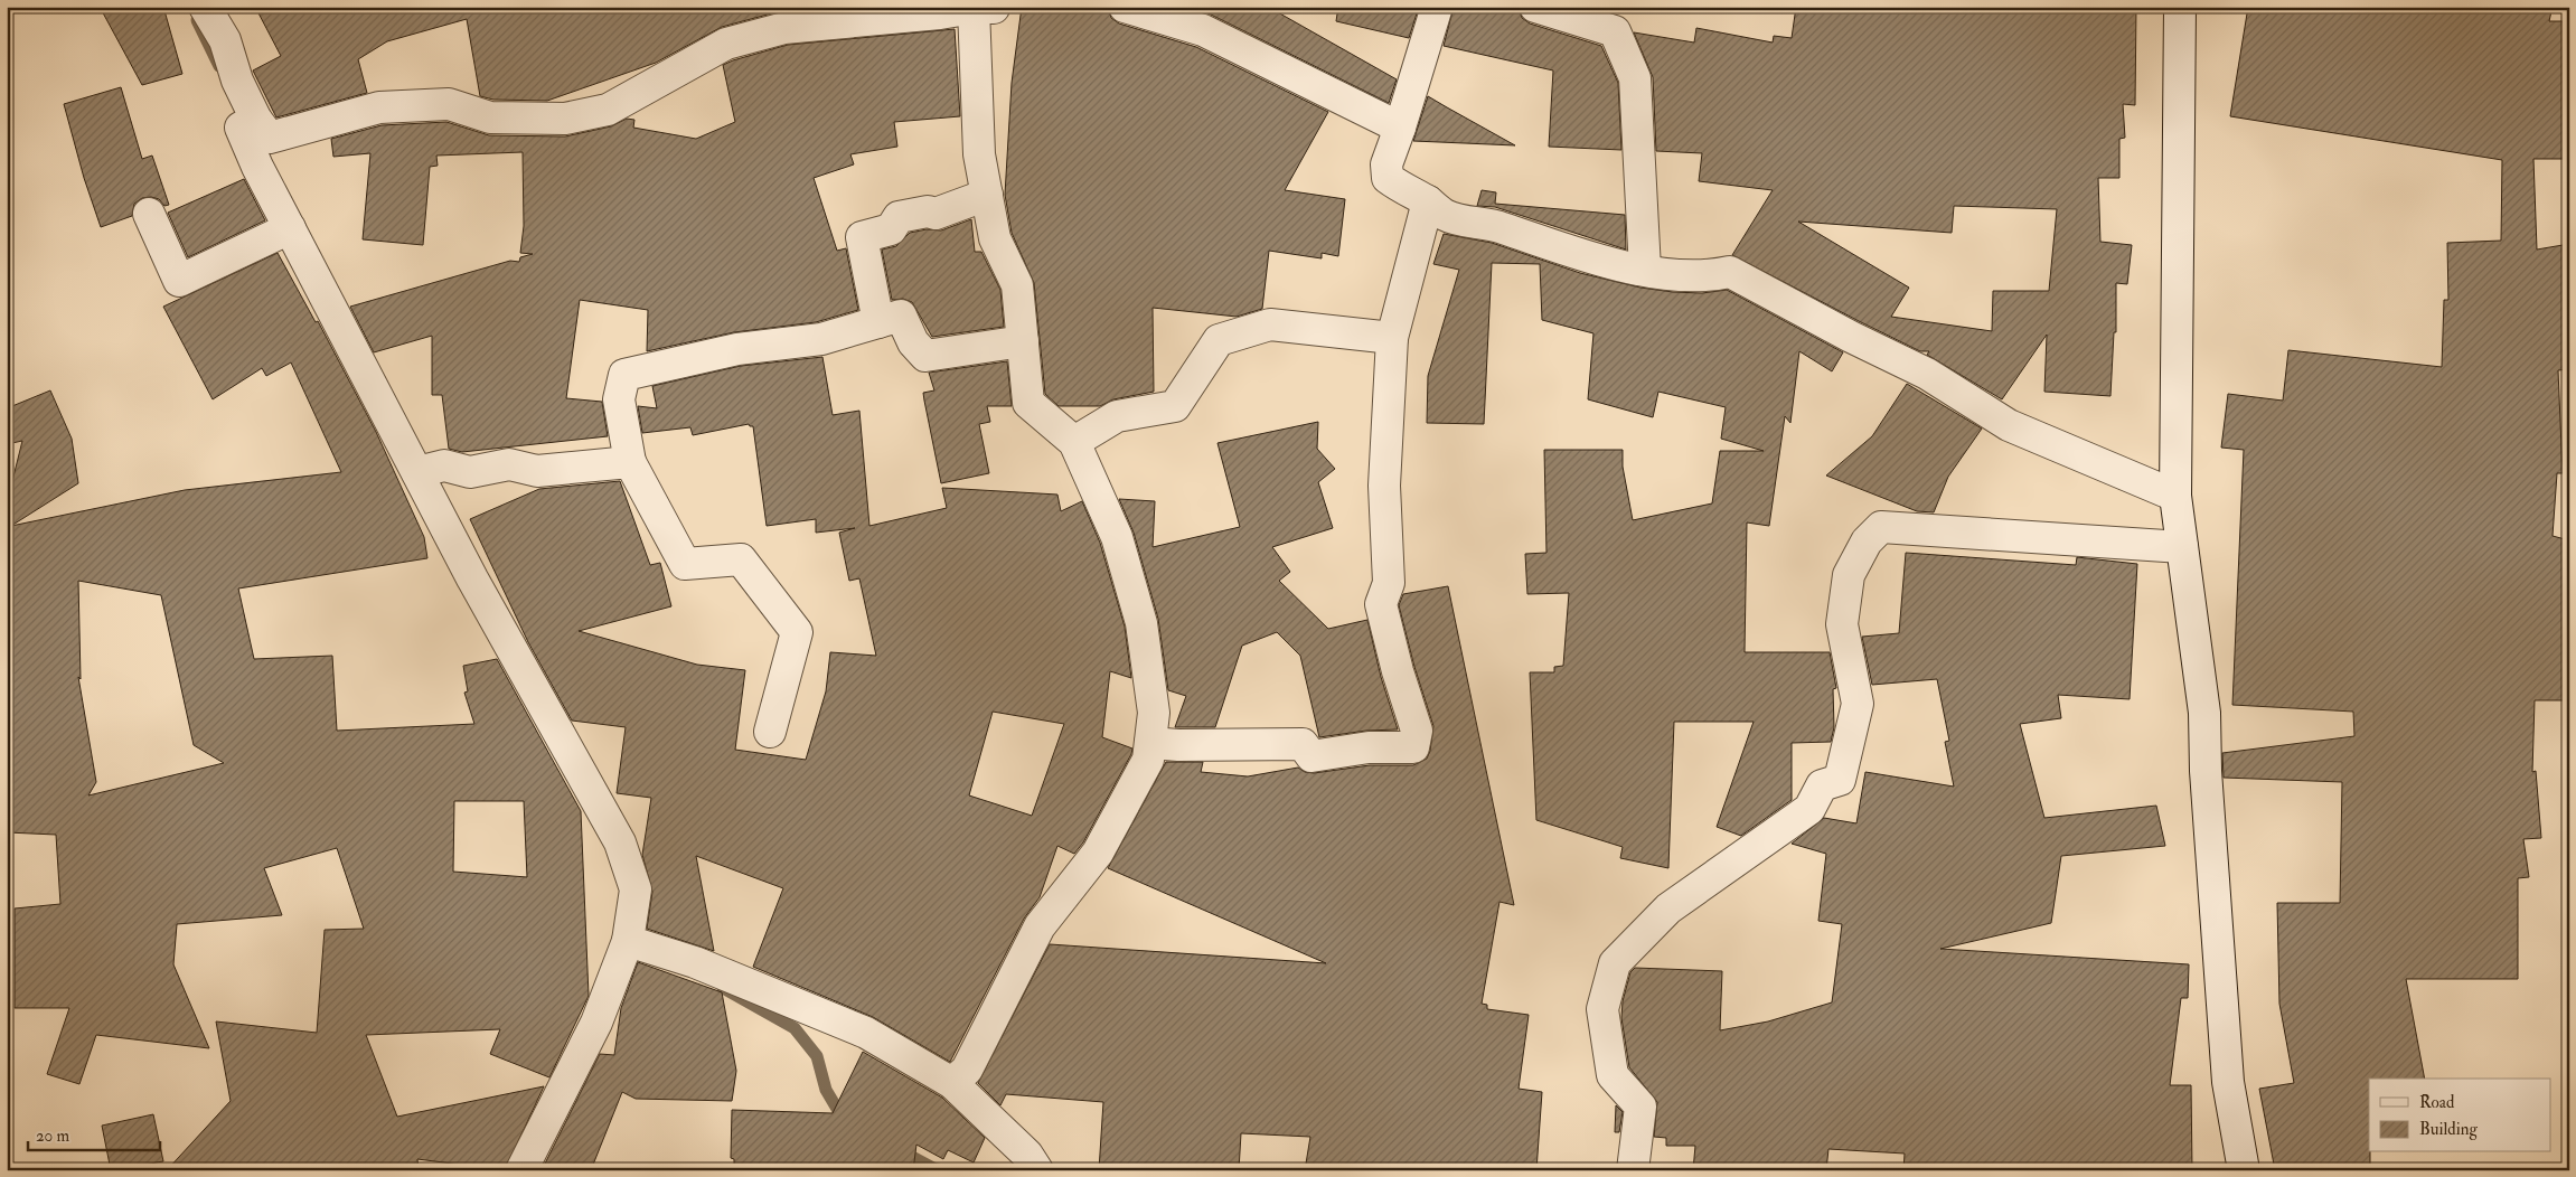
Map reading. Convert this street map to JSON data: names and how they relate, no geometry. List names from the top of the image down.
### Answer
{
  "legend": ["Road", "Building"],
  "scale_bar": "20 m"
}
